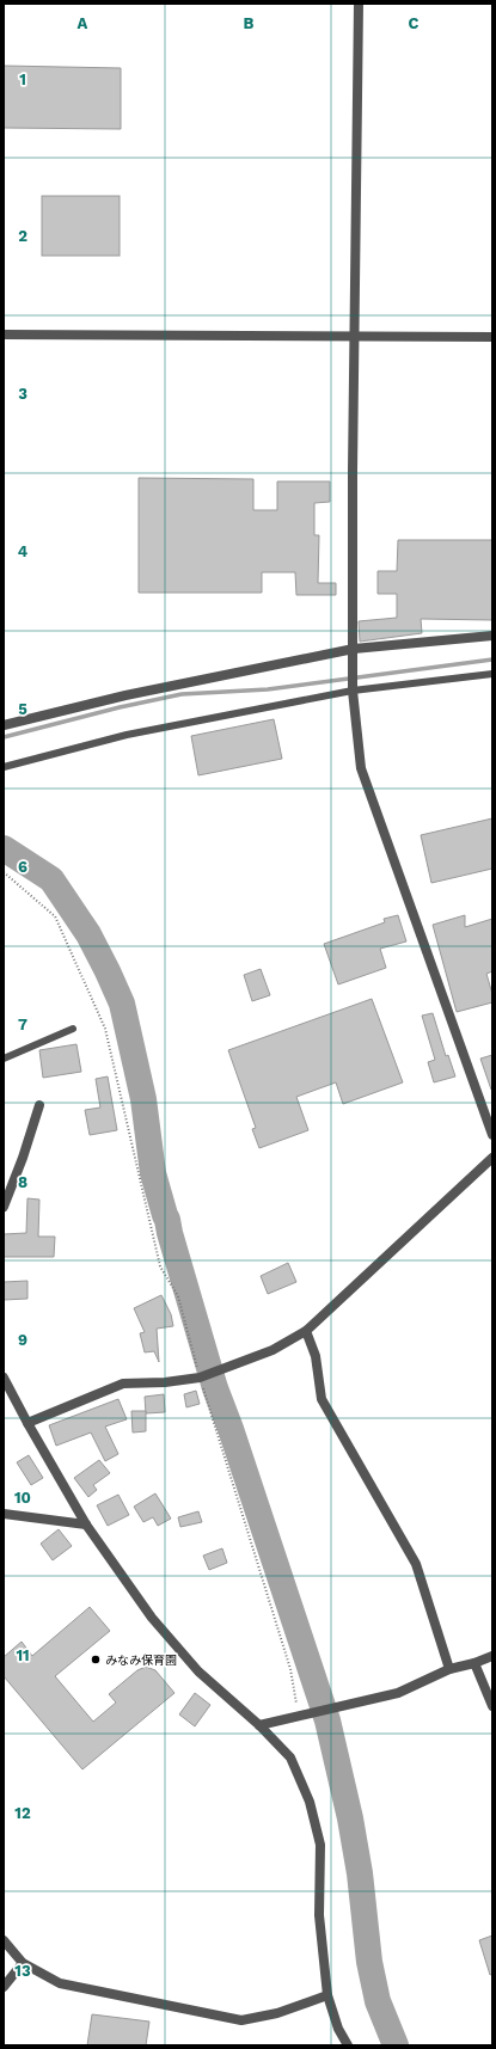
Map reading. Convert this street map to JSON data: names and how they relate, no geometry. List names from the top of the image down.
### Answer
{
  "places": ["みなみ保育園"],
  "grid": {
    "columns": ["A", "B", "C"],
    "rows": [
      "1",
      "2",
      "3",
      "4",
      "5",
      "6",
      "7",
      "8",
      "9",
      "10",
      "11",
      "12",
      "13"
    ]
  }
}
